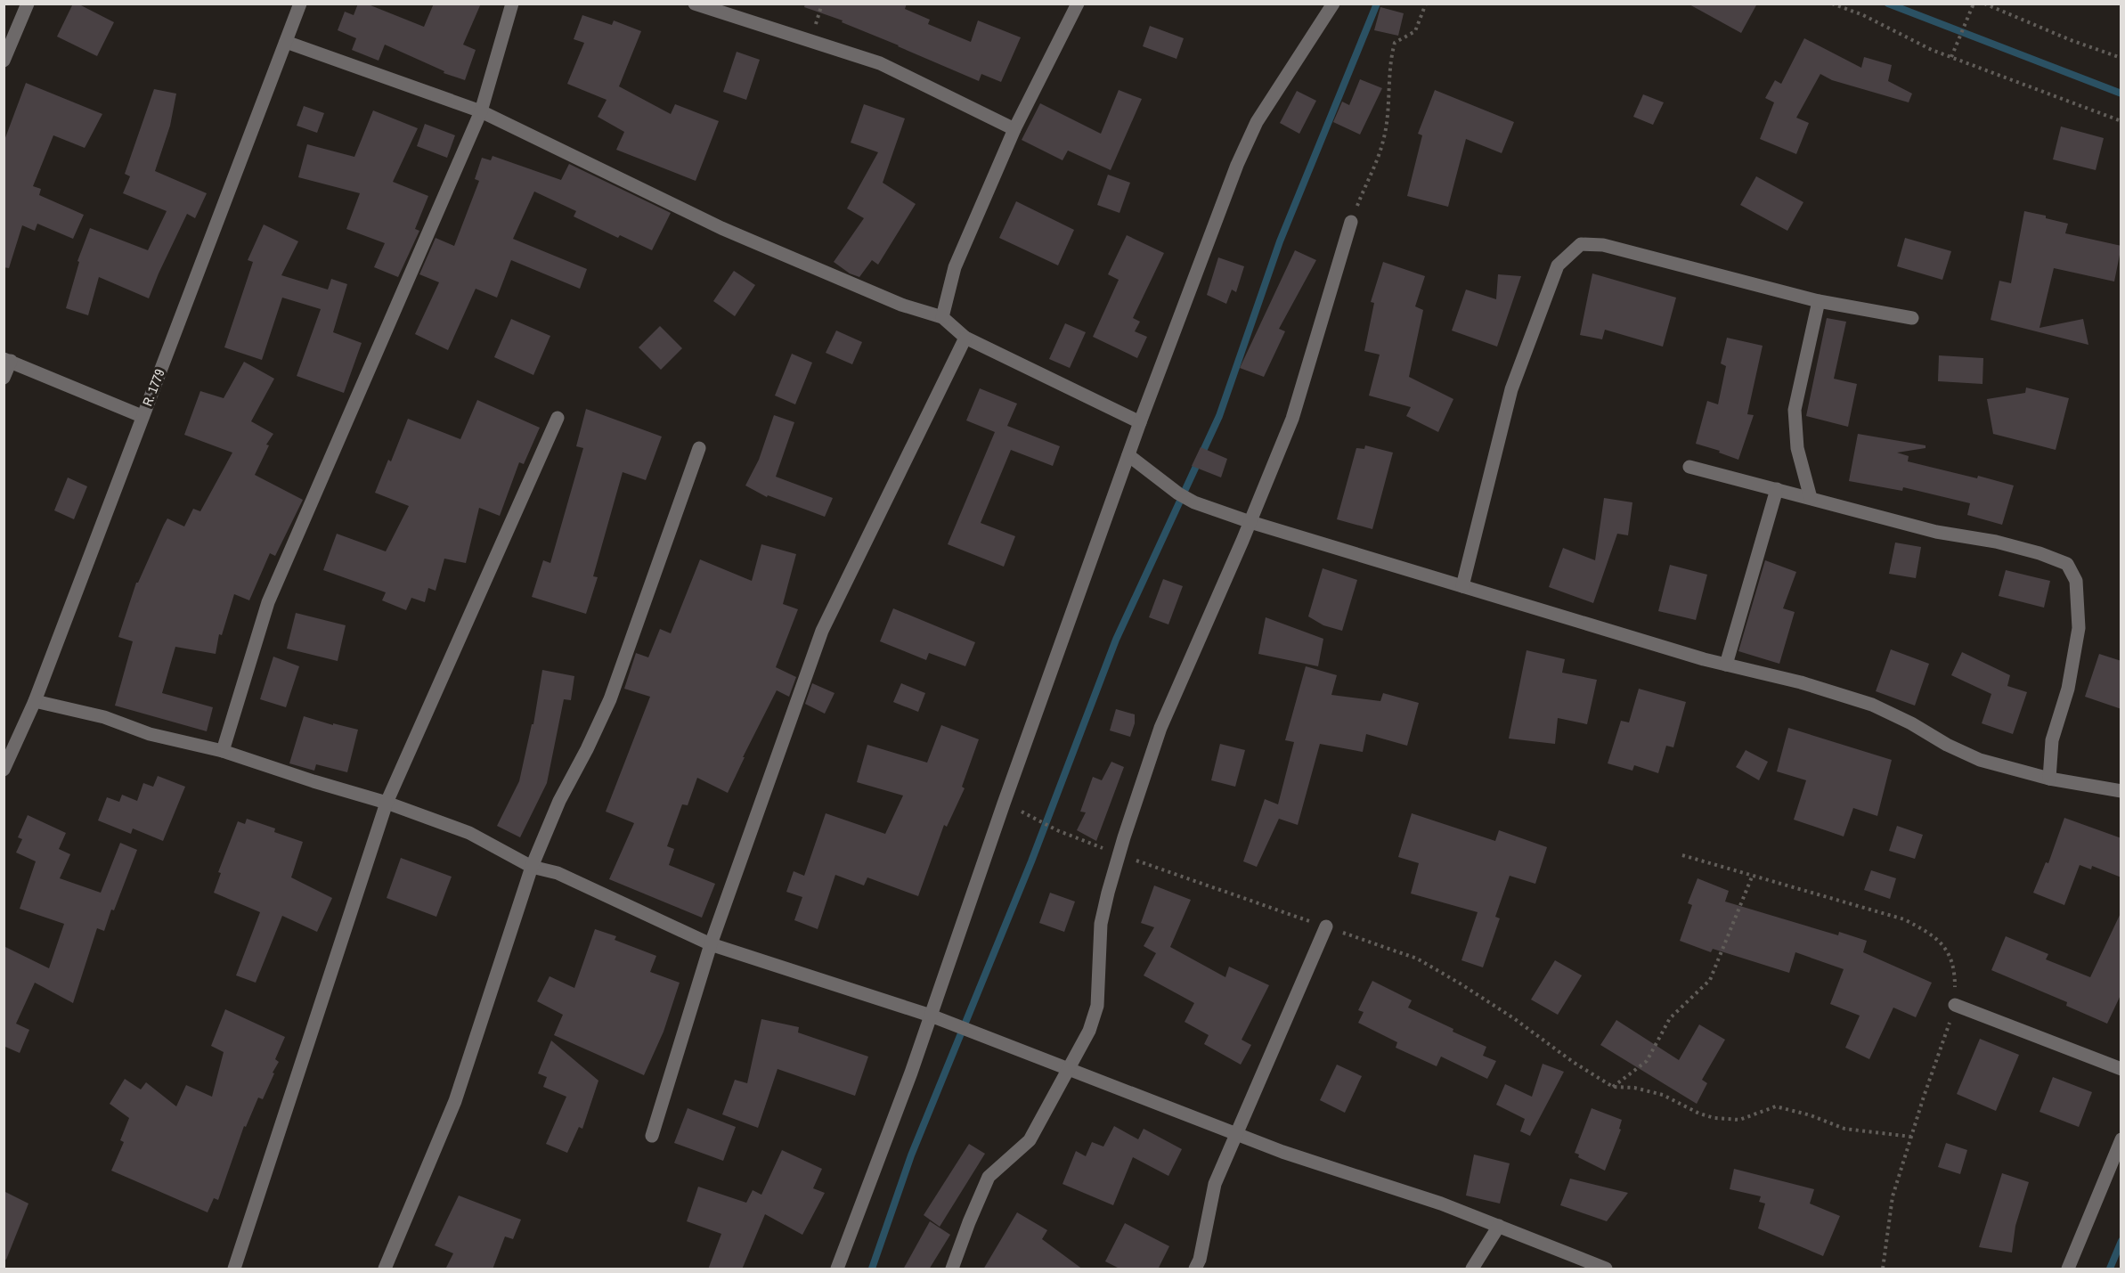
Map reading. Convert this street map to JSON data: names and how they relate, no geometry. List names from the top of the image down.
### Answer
{
  "streets": {
    "street": ["R. 1779"]
  }
}
